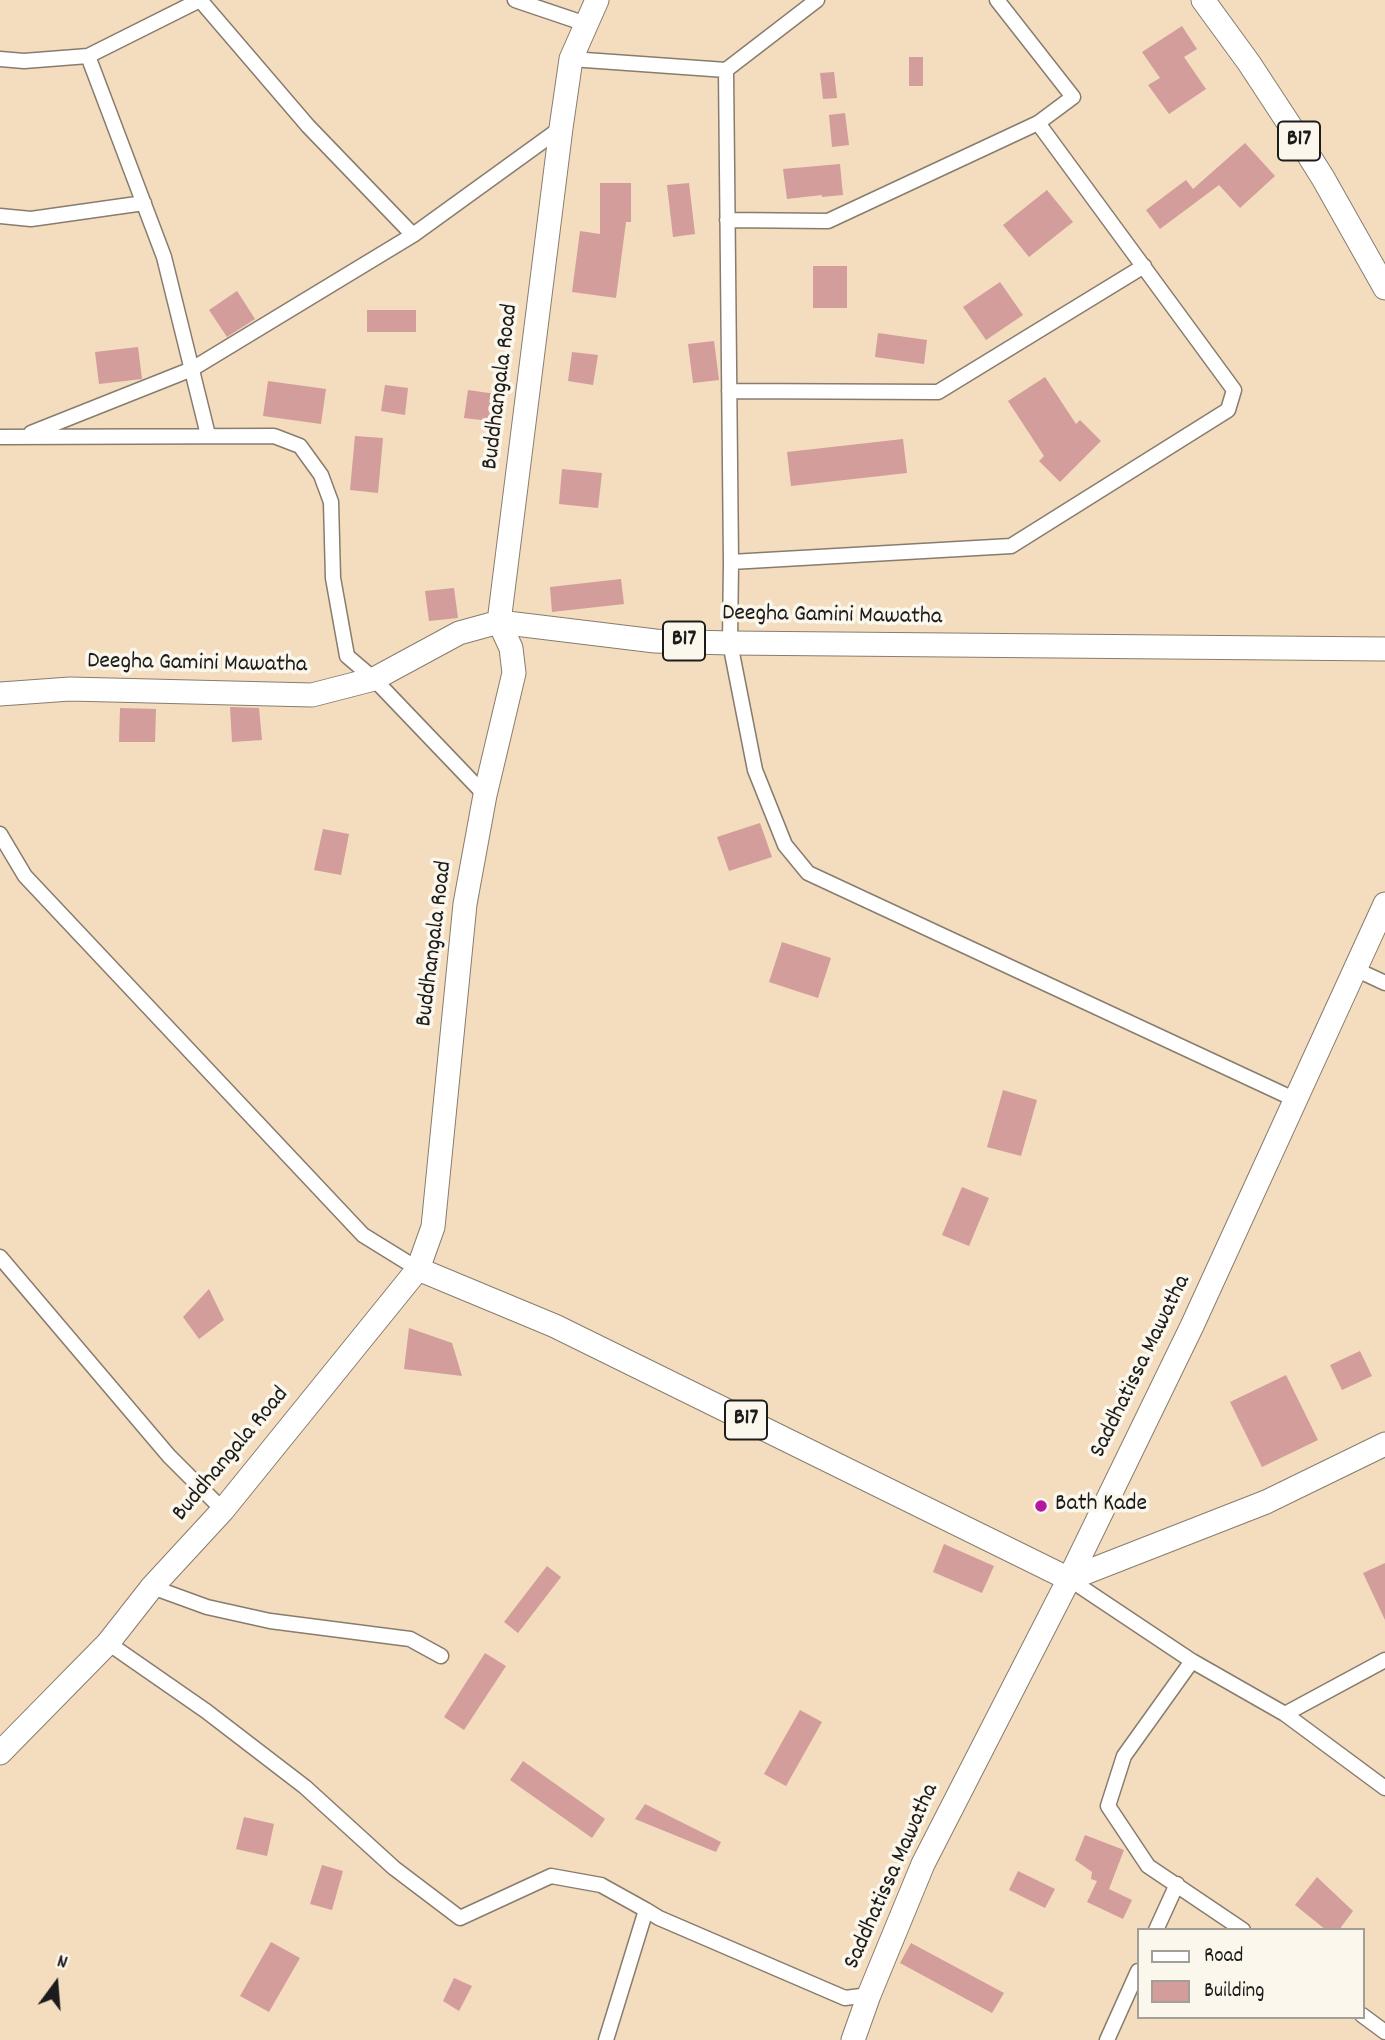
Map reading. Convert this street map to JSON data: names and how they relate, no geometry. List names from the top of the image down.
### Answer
{
  "streets": {
    "main road": [
      "B17",
      "Buddhangala Road",
      "Deegha Gamini Mawatha",
      "Saddhatissa Mawatha"
    ]
  },
  "crossings": [
    ["B17", "Buddhangala Road"],
    ["B17", "Saddhatissa Mawatha"],
    ["Buddhangala Road", "Deegha Gamini Mawatha"]
  ],
  "places": ["Bath Kade"],
  "legend": ["Road", "Building"],
  "north": "top"
}
